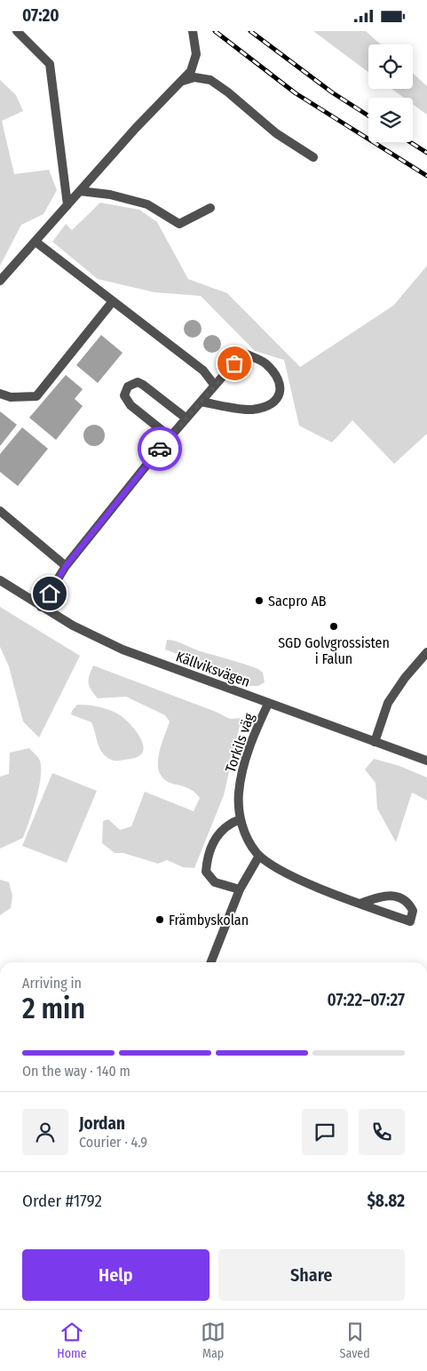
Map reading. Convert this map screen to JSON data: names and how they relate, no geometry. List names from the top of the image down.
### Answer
{
  "streets": {
    "street": ["Källviksvägen", "Torkils väg"]
  },
  "crossings": [
    ["Källviksvägen", "Torkils väg"]
  ],
  "places": ["Sacpro AB", "SGD Golvgrossisten i Falun", "Främbyskolan"],
  "page": {
    "status": "07:20",
    "heading": ["2 min", "Arriving in", "07:22–07:27"],
    "panel": [
      "Jordan",
      "Courier · 4.9",
      "Order #1792",
      "$8.82"
    ],
    "bar": "On the way · 140 m",
    "buttons": ["Help", "Share"],
    "tabs": ["Home", "Map", "Saved"]
  }
}
